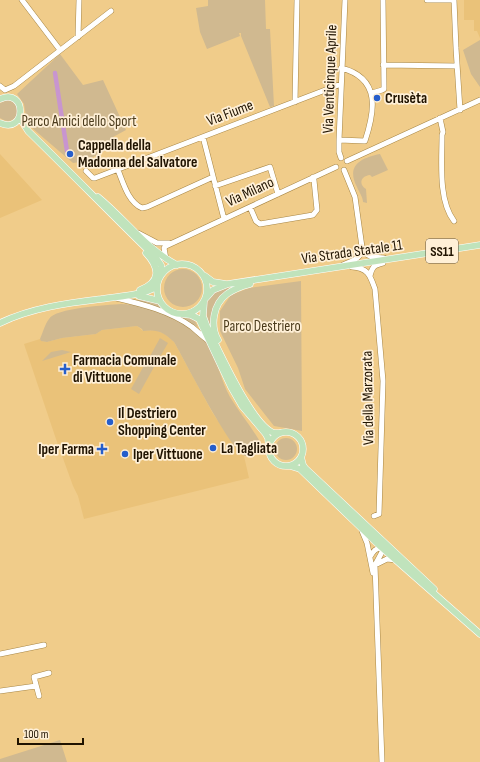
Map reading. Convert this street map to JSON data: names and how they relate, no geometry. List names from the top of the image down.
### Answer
{
  "streets": {
    "main road": ["SS11", "Via Strada Statale 11"],
    "street": [
      "Via Venticinque Aprile",
      "Via Fiume",
      "Via Milano",
      "Via della Marzorata"
    ]
  },
  "crossings": [
    ["Via Venticinque Aprile", "Via Fiume"],
    ["Via Venticinque Aprile", "Via Milano"]
  ],
  "parks": ["Parco Amici dello Sport", "Parco Destriero"],
  "places": {
    "other": [
      "Crusèta",
      "Cappella della Madonna del Salvatore",
      "Il Destriero Shopping Center",
      "La Tagliata",
      "Iper Vittuone"
    ],
    "health": ["Farmacia Comunale di Vittuone", "Iper Farma"]
  },
  "scale_bar": "100 m"
}
